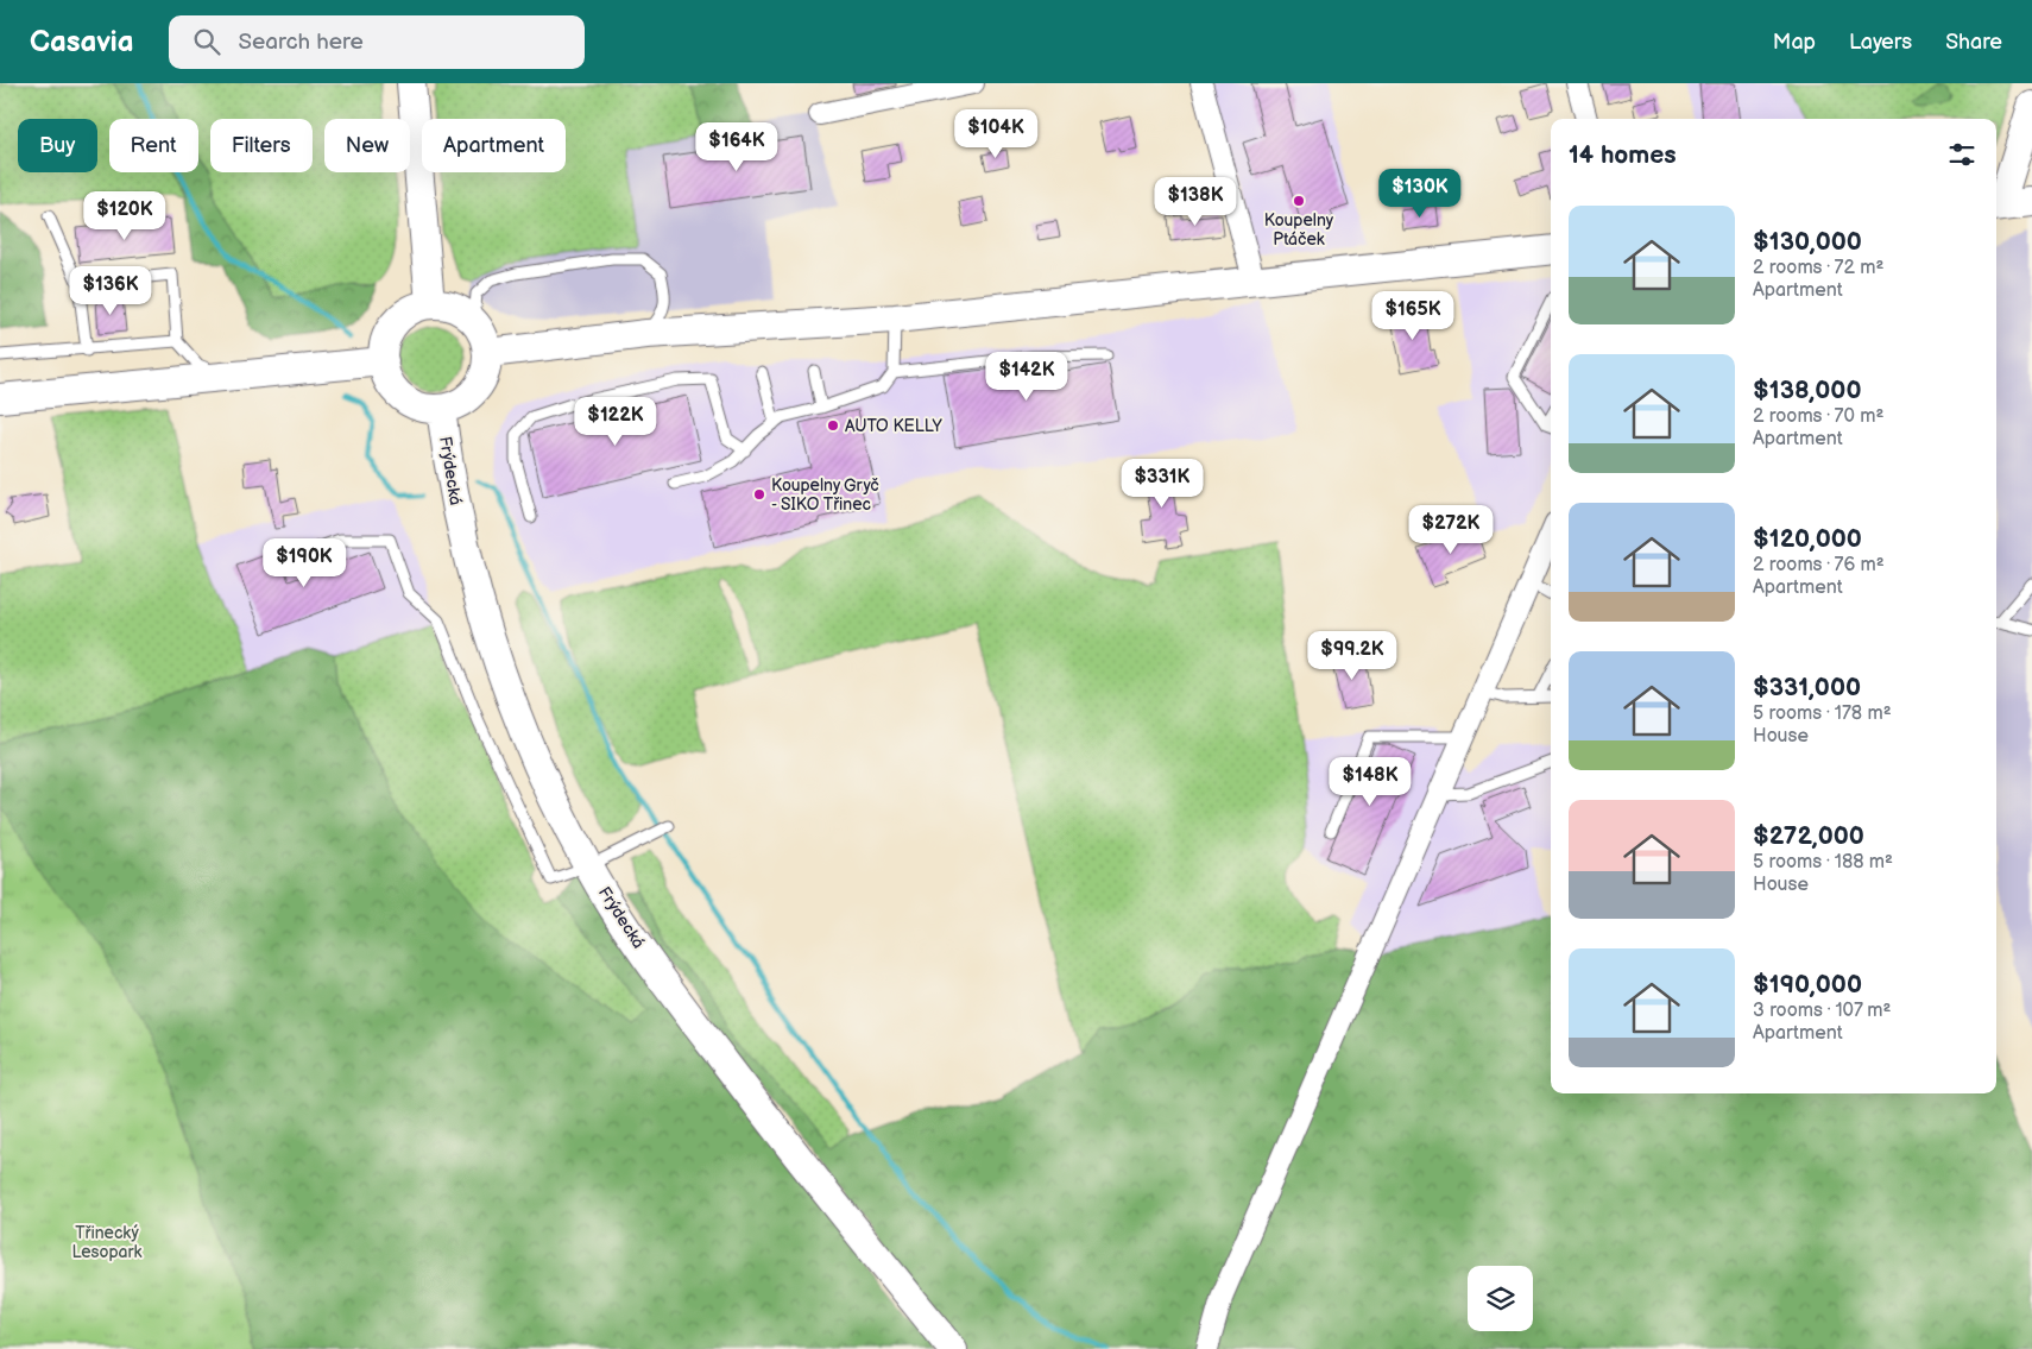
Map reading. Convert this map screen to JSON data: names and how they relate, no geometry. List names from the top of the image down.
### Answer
{
  "streets": {
    "main road": ["Frýdecká"]
  },
  "parks": ["Třinecký Lesopark"],
  "places": ["Koupelny Ptáček", "AUTO KELLY", "Koupelny Gryč - SIKO Třinec"],
  "page": {
    "header": "Casavia",
    "search": "Search here",
    "nav": ["Map", "Layers", "Share"],
    "price": [
      "$104K",
      "$164K",
      "$130K",
      "$138K",
      "$120K",
      "$136K",
      "$165K",
      "$142K",
      "$122K",
      "$331K",
      "$272K",
      "$190K",
      "$99.2K",
      "$148K"
    ],
    "chip": [
      "Buy",
      "Rent",
      "Filters",
      "New",
      "Apartment"
    ],
    "heading": "14 homes",
    "list": [
      {
        "name": "$130,000",
        "note": "2 rooms · 72 m² · Apartment"
      },
      {
        "name": "$138,000",
        "note": "2 rooms · 70 m² · Apartment"
      },
      {
        "name": "$120,000",
        "note": "2 rooms · 76 m² · Apartment"
      },
      {
        "name": "$331,000",
        "note": "5 rooms · 178 m² · House"
      },
      {
        "name": "$272,000",
        "note": "5 rooms · 188 m² · House"
      },
      {
        "name": "$190,000",
        "note": "3 rooms · 107 m² · Apartment"
      }
    ]
  }
}
